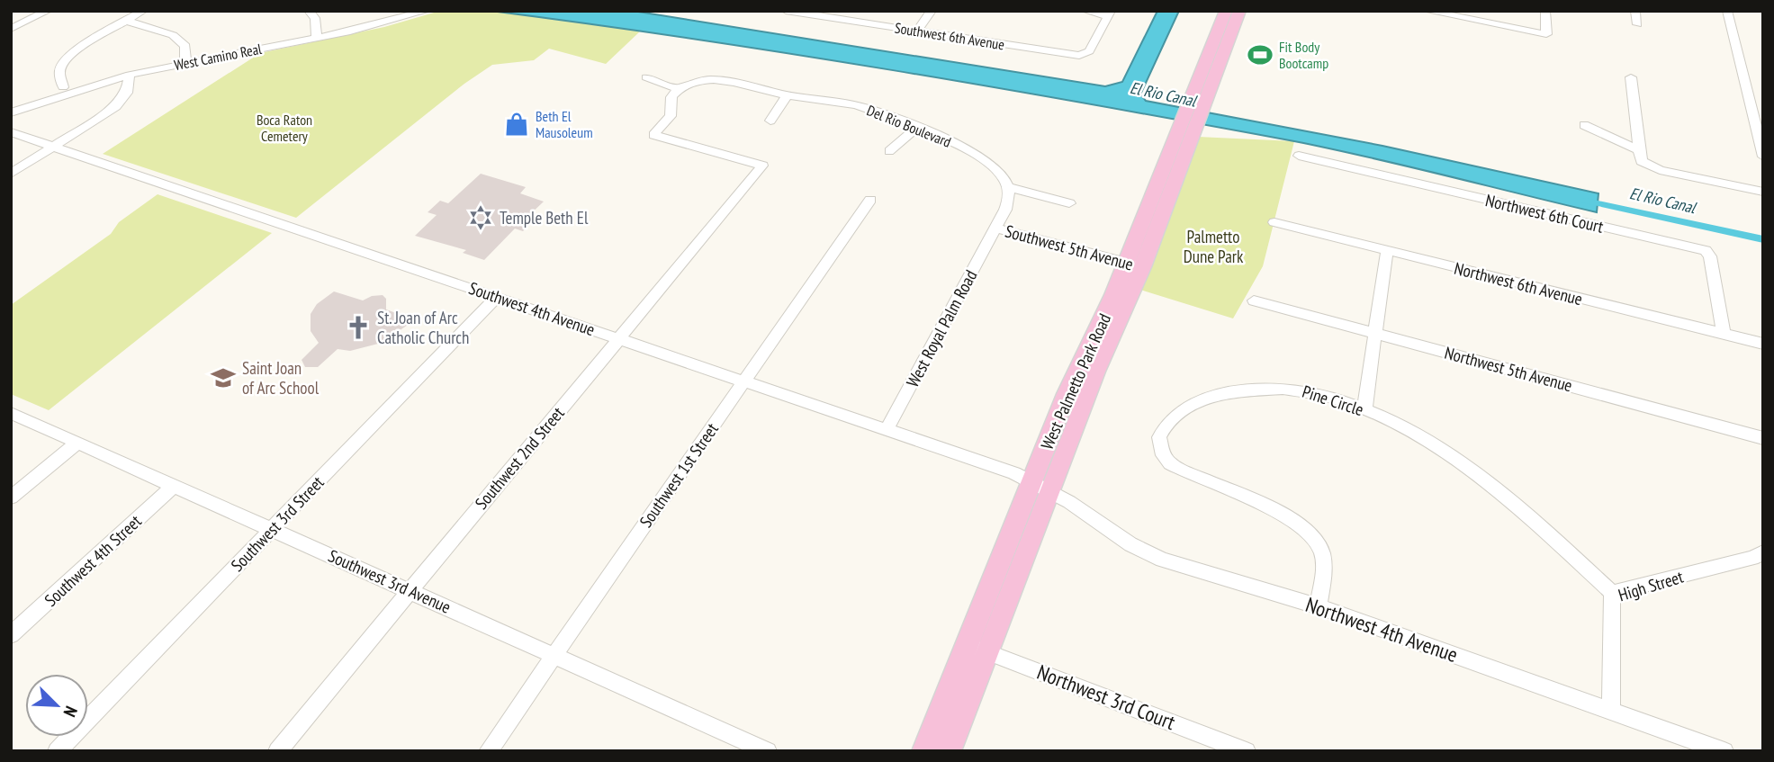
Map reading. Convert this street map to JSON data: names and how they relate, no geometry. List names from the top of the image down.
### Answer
{
  "streets": {
    "main road": ["West Palmetto Park Road"],
    "street": [
      "Southwest 6th Avenue",
      "West Camino Real",
      "Del Rio Boulevard",
      "Northwest 6th Court",
      "Southwest 5th Avenue",
      "Northwest 6th Avenue",
      "Southwest 4th Avenue",
      "West Royal Palm Road",
      "Northwest 5th Avenue",
      "Pine Circle",
      "Southwest 2nd Street",
      "Southwest 1st Street",
      "Southwest 3rd Street",
      "Southwest 4th Street",
      "Southwest 3rd Avenue",
      "High Street",
      "Northwest 4th Avenue",
      "Northwest 3rd Court"
    ]
  },
  "crossings": [
    ["Del Rio Boulevard", "Southwest 2nd Street"],
    ["Northwest 6th Court", "Northwest 6th Avenue"],
    ["Southwest 5th Avenue", "West Royal Palm Road"],
    ["Southwest 5th Avenue", "West Palmetto Park Road"],
    ["Southwest 4th Avenue", "West Royal Palm Road"],
    ["Southwest 4th Avenue", "West Palmetto Park Road"],
    ["Southwest 4th Avenue", "Southwest 2nd Street"],
    ["Southwest 4th Avenue", "Southwest 1st Street"],
    ["Southwest 4th Avenue", "Southwest 3rd Street"],
    ["Southwest 4th Avenue", "Northwest 4th Avenue"],
    ["West Palmetto Park Road", "Northwest 4th Avenue"],
    ["West Palmetto Park Road", "Northwest 3rd Court"],
    ["Pine Circle", "High Street"],
    ["Pine Circle", "Northwest 4th Avenue"],
    ["Southwest 2nd Street", "Southwest 3rd Avenue"],
    ["Southwest 1st Street", "Southwest 3rd Avenue"],
    ["Southwest 3rd Street", "Southwest 3rd Avenue"],
    ["Southwest 4th Street", "Southwest 3rd Avenue"],
    ["High Street", "Northwest 4th Avenue"]
  ],
  "water": ["El Rio Canal"],
  "parks": ["Boca Raton Cemetery", "Palmetto Dune Park"],
  "places": {
    "sports": ["Fit Body Bootcamp"],
    "shop": ["Beth El Mausoleum"],
    "synagogue": ["Temple Beth El"],
    "church": ["St. Joan of Arc Catholic Church"],
    "school or university": ["Saint Joan of Arc School"]
  },
  "north": "bottom right"
}
